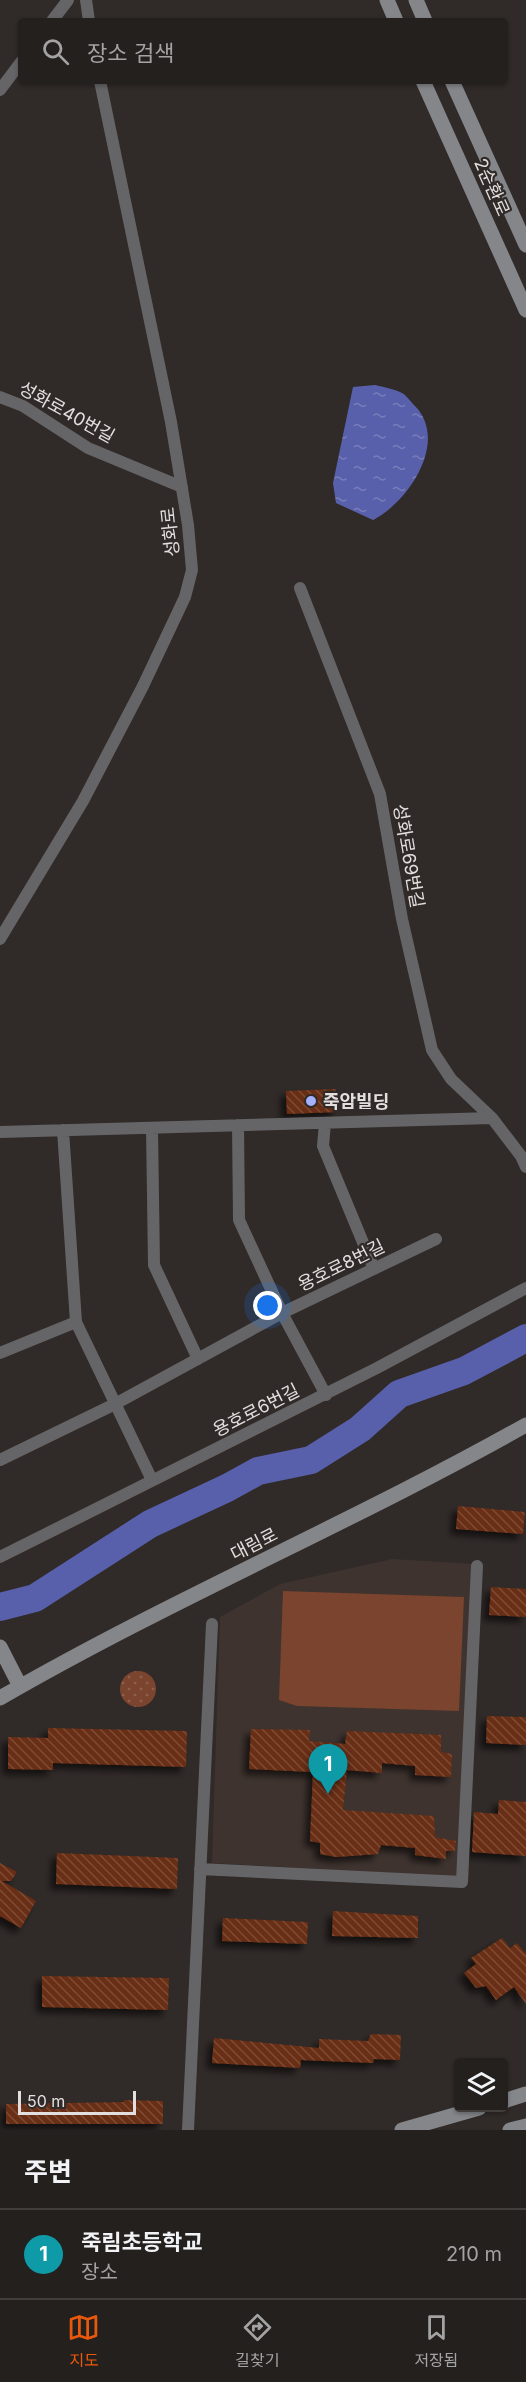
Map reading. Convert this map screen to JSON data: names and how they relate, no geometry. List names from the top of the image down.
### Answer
{
  "streets": {
    "street": [
      "2순환로",
      "성화로40번길",
      "성화로",
      "성화로69번길",
      "용호로8번길",
      "용호로6번길",
      "대림로"
    ]
  },
  "crossings": [
    ["성화로40번길", "성화로"]
  ],
  "places": ["죽암빌딩"],
  "scale_bar": "50 m",
  "page": {
    "search": "장소 검색",
    "pins": "1",
    "scale": "50 m",
    "heading": "주변",
    "list": [
      {
        "mark": "1",
        "name": "죽림초등학교",
        "note": "장소",
        "value": "210 m"
      }
    ],
    "nav": ["지도", "길찾기", "저장됨"]
  }
}
